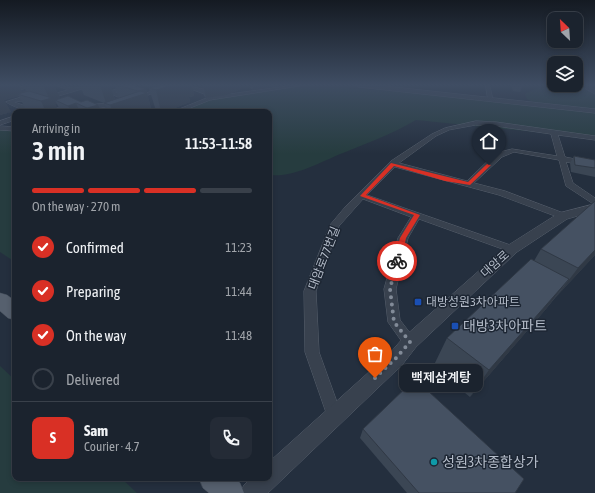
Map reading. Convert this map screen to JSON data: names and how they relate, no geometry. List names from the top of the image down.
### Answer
{
  "streets": {
    "street": ["대암로77번길", "대암로"]
  },
  "crossings": [
    ["대암로77번길", "대암로"]
  ],
  "places": {
    "transit": ["대방성원3차아파트", "대방3차아파트"],
    "other": ["백제삼계탕", "성원3차종합상가"]
  },
  "north": "top left",
  "page": {
    "heading": ["3 min", "Arriving in", "11:53–11:58"],
    "panel": ["Sam", "Courier · 4.7"],
    "bar": "On the way · 270 m",
    "list": [
      ["Confirmed", "11:23"],
      ["Preparing", "11:44"],
      ["On the way", "11:48"],
      "Delivered"
    ],
    "bubble": "백제삼계탕",
    "round": "S"
  }
}
